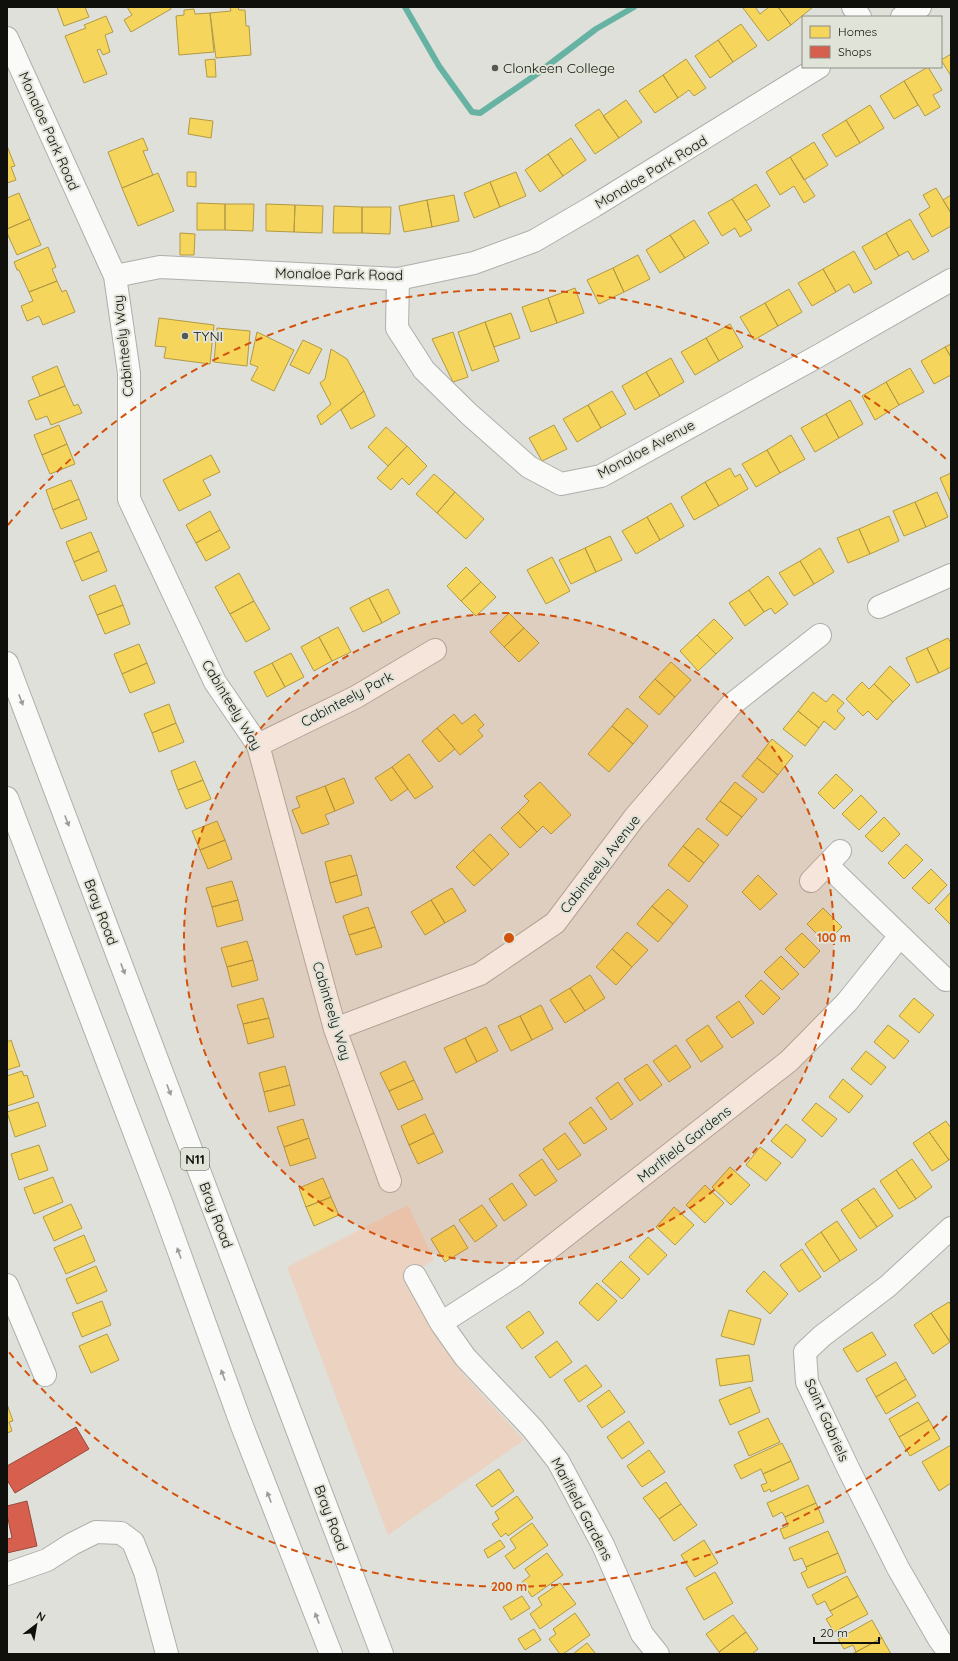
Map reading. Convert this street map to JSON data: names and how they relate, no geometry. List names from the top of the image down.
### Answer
{
  "streets": {
    "main road": [
      "Monaloe Park Road",
      "Cabinteely Way",
      "Monaloe Avenue",
      "Cabinteely Park",
      "Cabinteely Avenue",
      "Bray Road",
      "Marlfield Gardens",
      "N11",
      "Saint Gabriels"
    ]
  },
  "crossings": [
    ["Monaloe Park Road", "Cabinteely Way"],
    ["Monaloe Park Road", "Monaloe Avenue"],
    ["Cabinteely Way", "Cabinteely Park"],
    ["Cabinteely Way", "Cabinteely Avenue"]
  ],
  "places": ["Clonkeen College", "TYNI"],
  "legend": ["Homes", "Shops"],
  "scale_bar": "20 m",
  "north": "top right",
  "rings": ["100 m", "200 m"]
}
